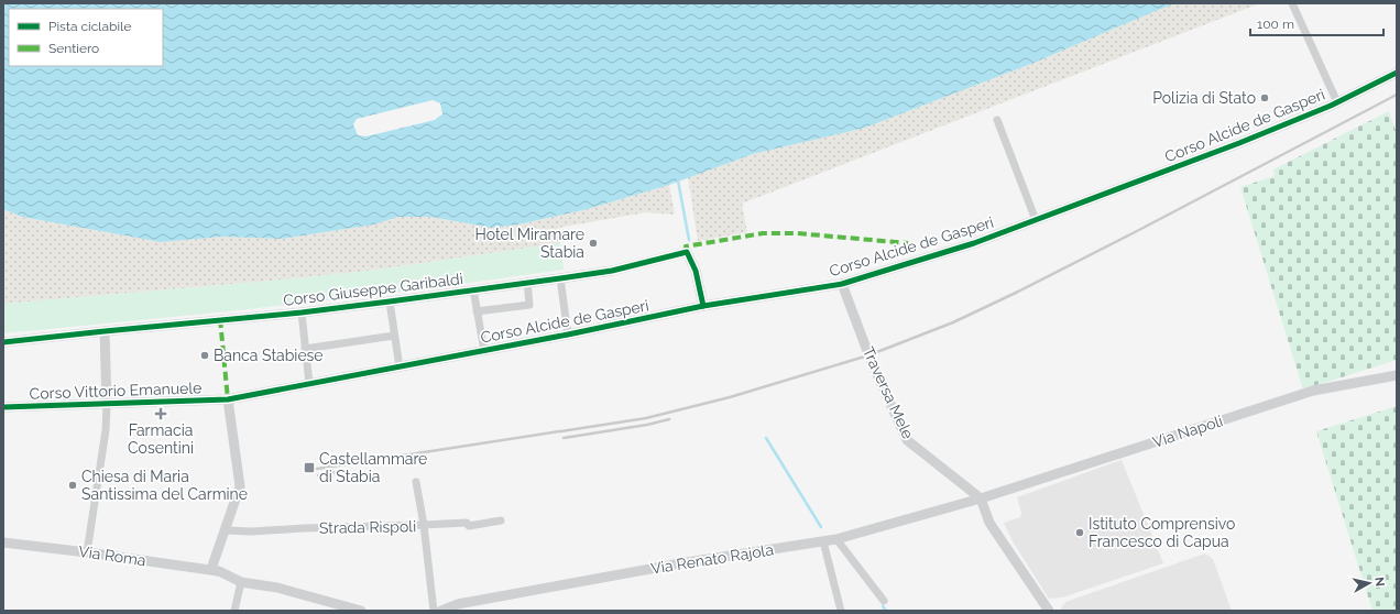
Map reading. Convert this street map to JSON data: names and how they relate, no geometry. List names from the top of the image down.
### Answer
{
  "streets": {
    "street": [
      "Corso Alcide de Gasperi",
      "Corso Giuseppe Garibaldi",
      "Corso Vittorio Emanuele",
      "Traversa Mele",
      "Via Napoli",
      "Strada Rispoli",
      "Via Roma",
      "Via Renato Rajola"
    ]
  },
  "crossings": [
    ["Corso Alcide de Gasperi", "Corso Giuseppe Garibaldi"],
    ["Corso Alcide de Gasperi", "Corso Vittorio Emanuele"],
    ["Corso Alcide de Gasperi", "Traversa Mele"],
    ["Traversa Mele", "Via Napoli"],
    ["Traversa Mele", "Via Renato Rajola"],
    ["Via Napoli", "Via Renato Rajola"],
    ["Strada Rispoli", "Via Renato Rajola"]
  ],
  "places": {
    "other": [
      "Polizia di Stato",
      "Hotel Miramare Stabia",
      "Banca Stabiese",
      "Chiesa di Maria Santissima del Carmine",
      "Istituto Comprensivo Francesco di Capua"
    ],
    "health": ["Farmacia Cosentini"],
    "transit": ["Castellammare di Stabia"]
  },
  "legend": ["Pista ciclabile", "Sentiero"],
  "scale_bar": "100 m",
  "north": "right"
}
